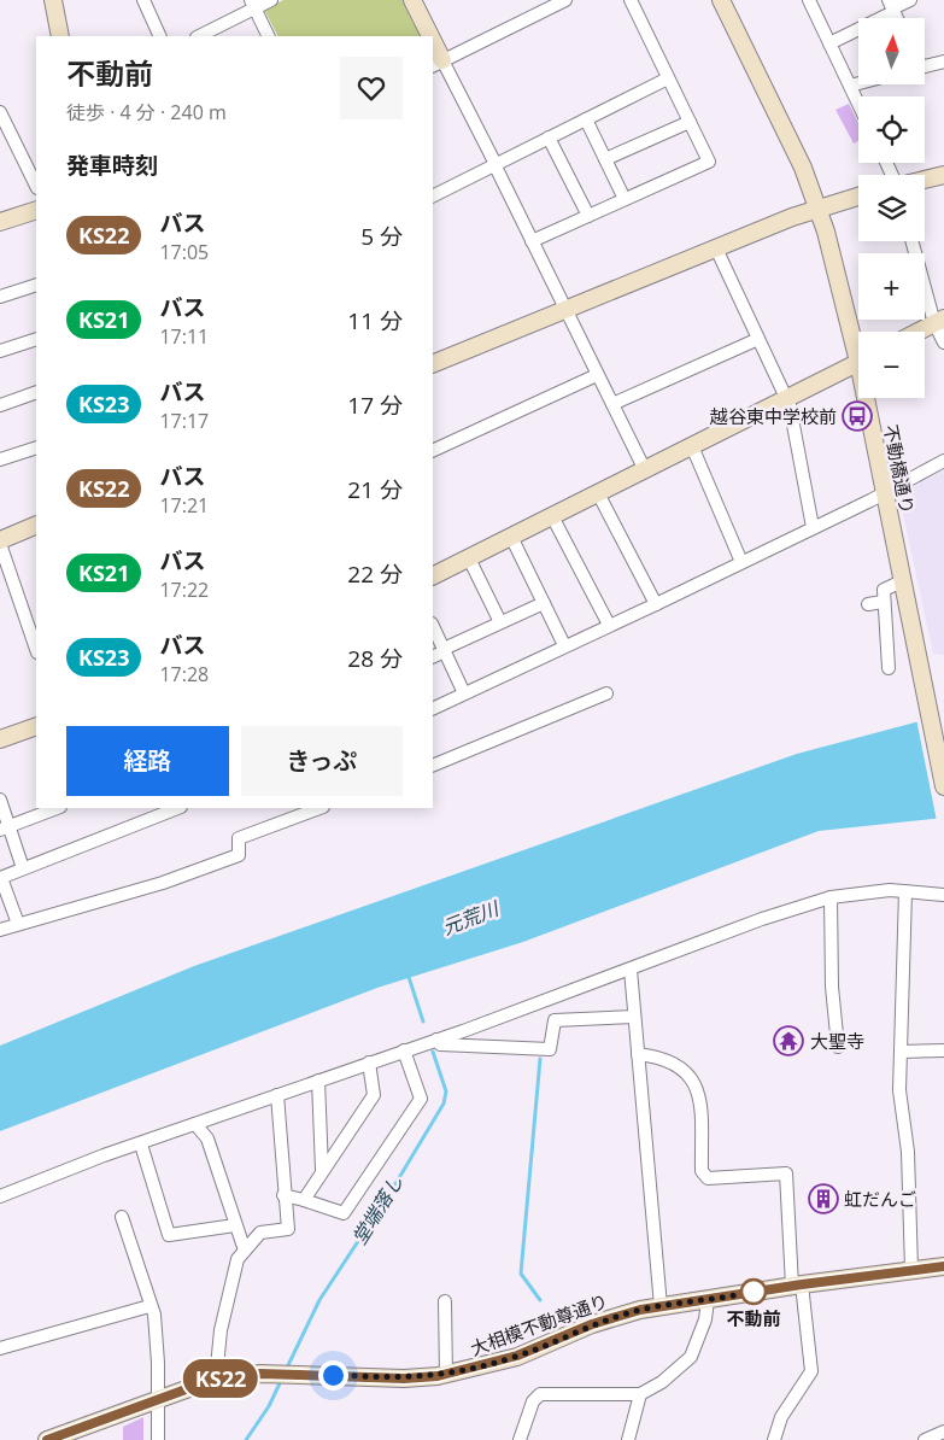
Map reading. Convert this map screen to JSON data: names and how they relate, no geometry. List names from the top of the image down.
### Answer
{
  "streets": {
    "street": ["不動橋通り", "大相模不動尊通り"]
  },
  "water": ["元荒川", "堂端落し"],
  "places": {
    "bus stop": ["越谷東中学校前"],
    "temple": ["大聖寺"],
    "building": ["虹だんご"],
    "other": ["不動前"]
  },
  "lines": ["bus line KS22"],
  "north": "top",
  "page": {
    "on_map": "KS22",
    "map_buttons": ["+", "−"],
    "heading": [
      ["不動前", "徒歩 · 4 分 · 240 m"],
      "発車時刻"
    ],
    "list": [
      {
        "mark": "KS22",
        "name": "バス",
        "note": "17:05",
        "value": "5 分"
      },
      {
        "mark": "KS21",
        "name": "バス",
        "note": "17:11",
        "value": "11 分"
      },
      {
        "mark": "KS23",
        "name": "バス",
        "note": "17:17",
        "value": "17 分"
      },
      {
        "mark": "KS22",
        "name": "バス",
        "note": "17:21",
        "value": "21 分"
      },
      {
        "mark": "KS21",
        "name": "バス",
        "note": "17:22",
        "value": "22 分"
      },
      {
        "mark": "KS23",
        "name": "バス",
        "note": "17:28",
        "value": "28 分"
      }
    ],
    "buttons": ["経路", "きっぷ"]
  }
}
